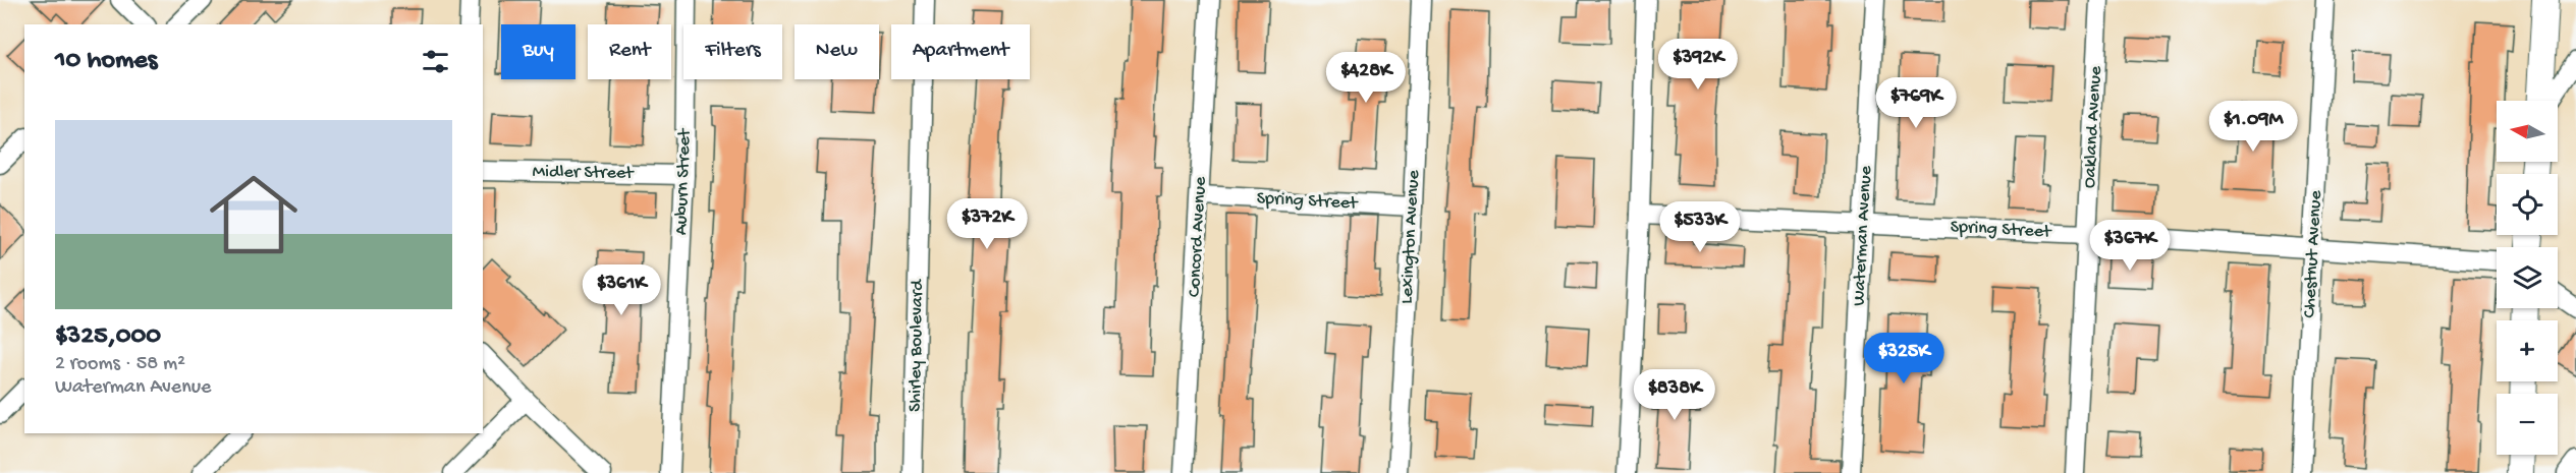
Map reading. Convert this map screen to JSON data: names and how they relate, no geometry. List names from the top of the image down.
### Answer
{
  "streets": {
    "street": [
      "Oakland Avenue",
      "Midler Street",
      "Auburn Street",
      "Spring Street",
      "Waterman Avenue",
      "Concord Avenue",
      "Lexington Avenue",
      "Chestnut Avenue",
      "Shirley Boulevard"
    ]
  },
  "crossings": [
    ["Oakland Avenue", "Spring Street"],
    ["Midler Street", "Auburn Street"],
    ["Spring Street", "Waterman Avenue"],
    ["Spring Street", "Concord Avenue"],
    ["Spring Street", "Lexington Avenue"],
    ["Spring Street", "Chestnut Avenue"]
  ],
  "north": "left",
  "page": {
    "chip": [
      "Buy",
      "Rent",
      "Filters",
      "New",
      "Apartment"
    ],
    "heading": "10 homes",
    "price": [
      "$392K",
      "$428K",
      "$769K",
      "$1.09M",
      "$372K",
      "$533K",
      "$367K",
      "$361K",
      "$325K",
      "$838K"
    ],
    "list": [
      {
        "name": "$325,000",
        "note": "2 rooms · 58 m² · Waterman Avenue"
      }
    ],
    "map_buttons": ["+", "−"]
  }
}
